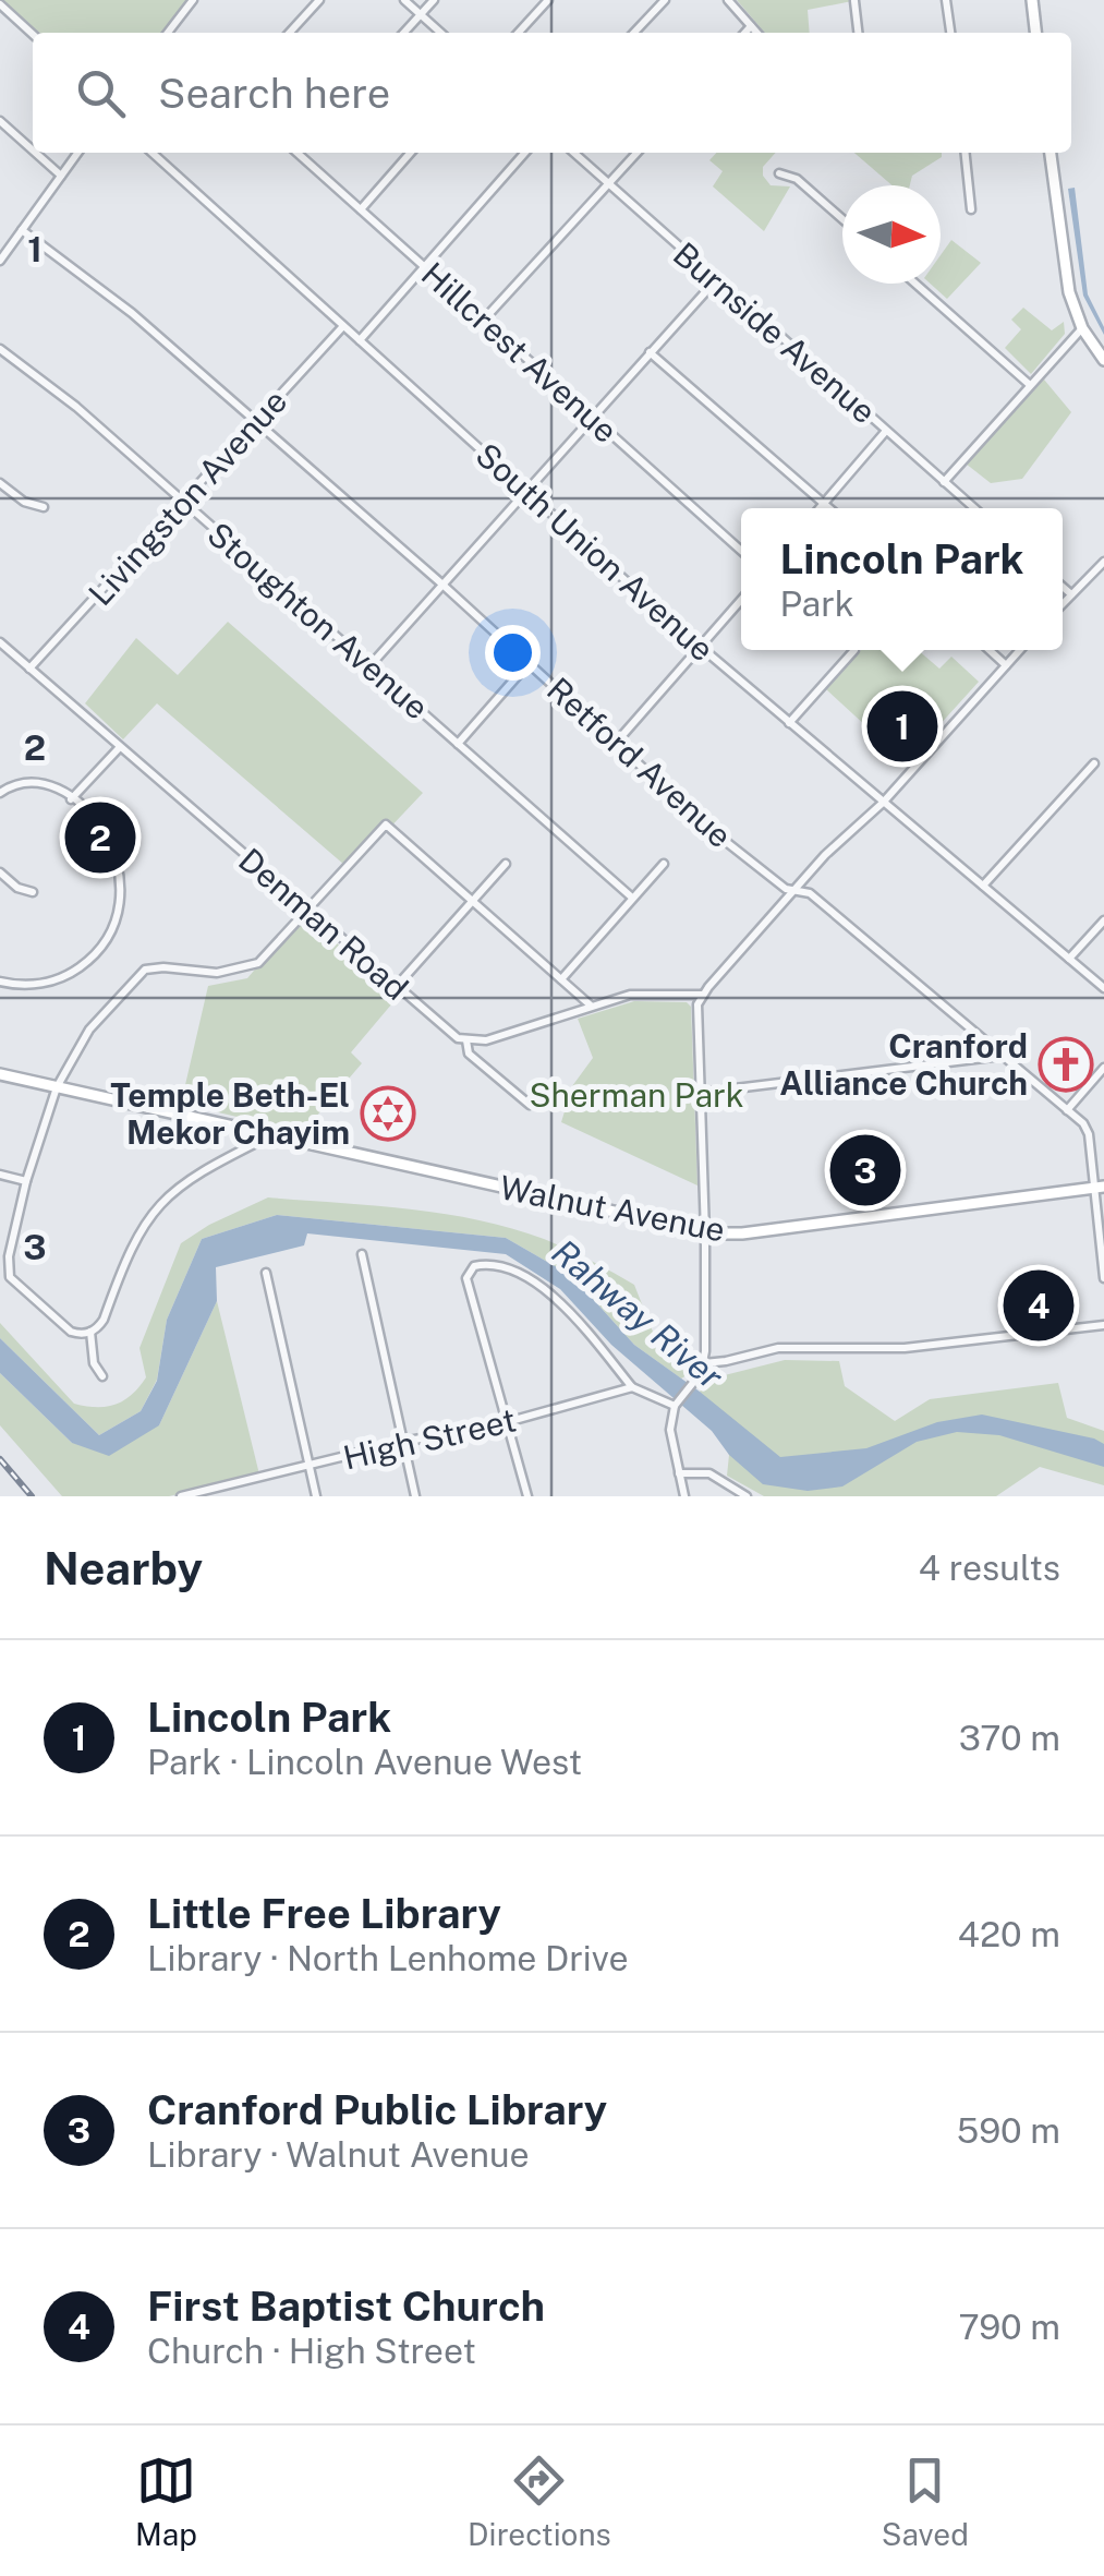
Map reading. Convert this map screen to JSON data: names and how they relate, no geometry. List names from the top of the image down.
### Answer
{
  "streets": {
    "street": [
      "Burnside Avenue",
      "Hillcrest Avenue",
      "Livingston Avenue",
      "South Union Avenue",
      "Stoughton Avenue",
      "Retford Avenue",
      "Denman Road",
      "Walnut Avenue",
      "High Street"
    ]
  },
  "crossings": [
    ["Livingston Avenue", "South Union Avenue"],
    ["Livingston Avenue", "Stoughton Avenue"],
    ["Livingston Avenue", "Retford Avenue"],
    ["Livingston Avenue", "Denman Road"]
  ],
  "water": ["Rahway River"],
  "parks": ["Sherman Park"],
  "places": {
    "church": ["Cranford Alliance Church"],
    "synagogue": ["Temple Beth-El Mekor Chayim"]
  },
  "north": "right",
  "page": {
    "search": "Search here",
    "popup": ["Lincoln Park", "Park"],
    "pins": [
      "1",
      "2",
      "3",
      "4"
    ],
    "heading": ["Nearby", "4 results"],
    "list": [
      {
        "mark": "1",
        "name": "Lincoln Park",
        "note": "Park · Lincoln Avenue West",
        "value": "370 m"
      },
      {
        "mark": "2",
        "name": "Little Free Library",
        "note": "Library · North Lenhome Drive",
        "value": "420 m"
      },
      {
        "mark": "3",
        "name": "Cranford Public Library",
        "note": "Library · Walnut Avenue",
        "value": "590 m"
      },
      {
        "mark": "4",
        "name": "First Baptist Church",
        "note": "Church · High Street",
        "value": "790 m"
      }
    ],
    "nav": ["Map", "Directions", "Saved"]
  },
  "grid": {
    "rows": ["1", "2", "3"]
  }
}
